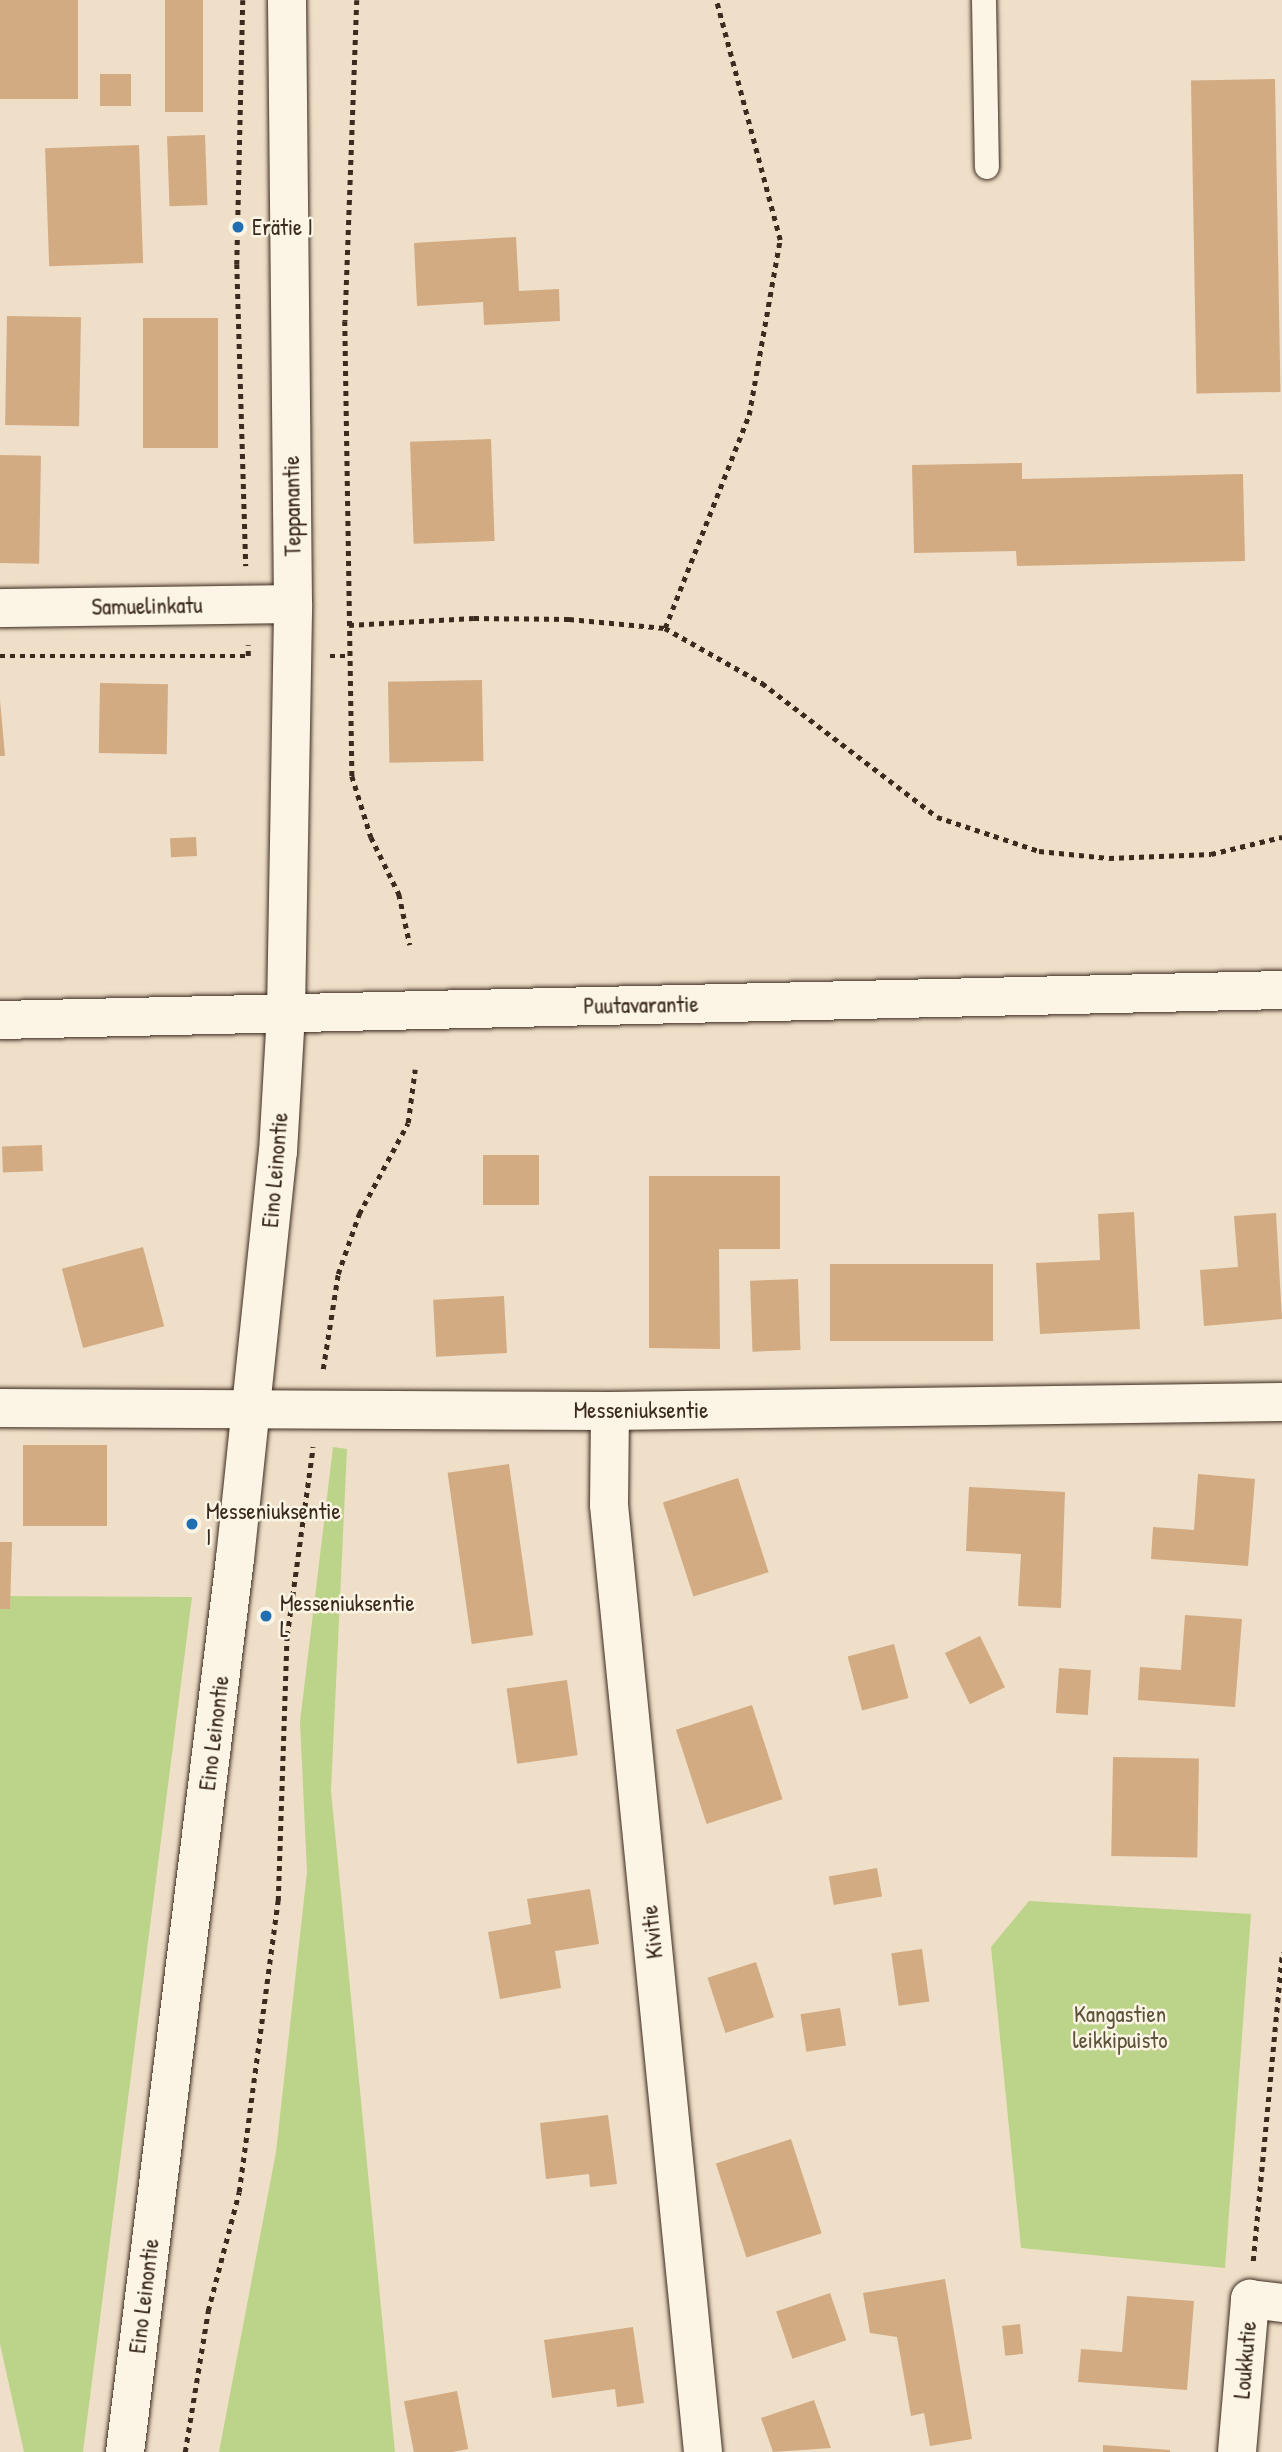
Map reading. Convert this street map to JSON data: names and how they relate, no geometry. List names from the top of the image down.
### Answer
{
  "streets": {
    "street": [
      "Teppanantie",
      "Samuelinkatu",
      "Puutavarantie",
      "Eino Leinontie",
      "Messeniuksentie",
      "Kivitie",
      "Loukkutie"
    ]
  },
  "crossings": [
    ["Teppanantie", "Samuelinkatu"],
    ["Teppanantie", "Puutavarantie"],
    ["Teppanantie", "Eino Leinontie"],
    ["Puutavarantie", "Eino Leinontie"],
    ["Eino Leinontie", "Messeniuksentie"],
    ["Messeniuksentie", "Kivitie"]
  ],
  "parks": ["Kangastien leikkipuisto"],
  "places": ["Erätie I", "Messeniuksentie I", "Messeniuksentie L"]
}
